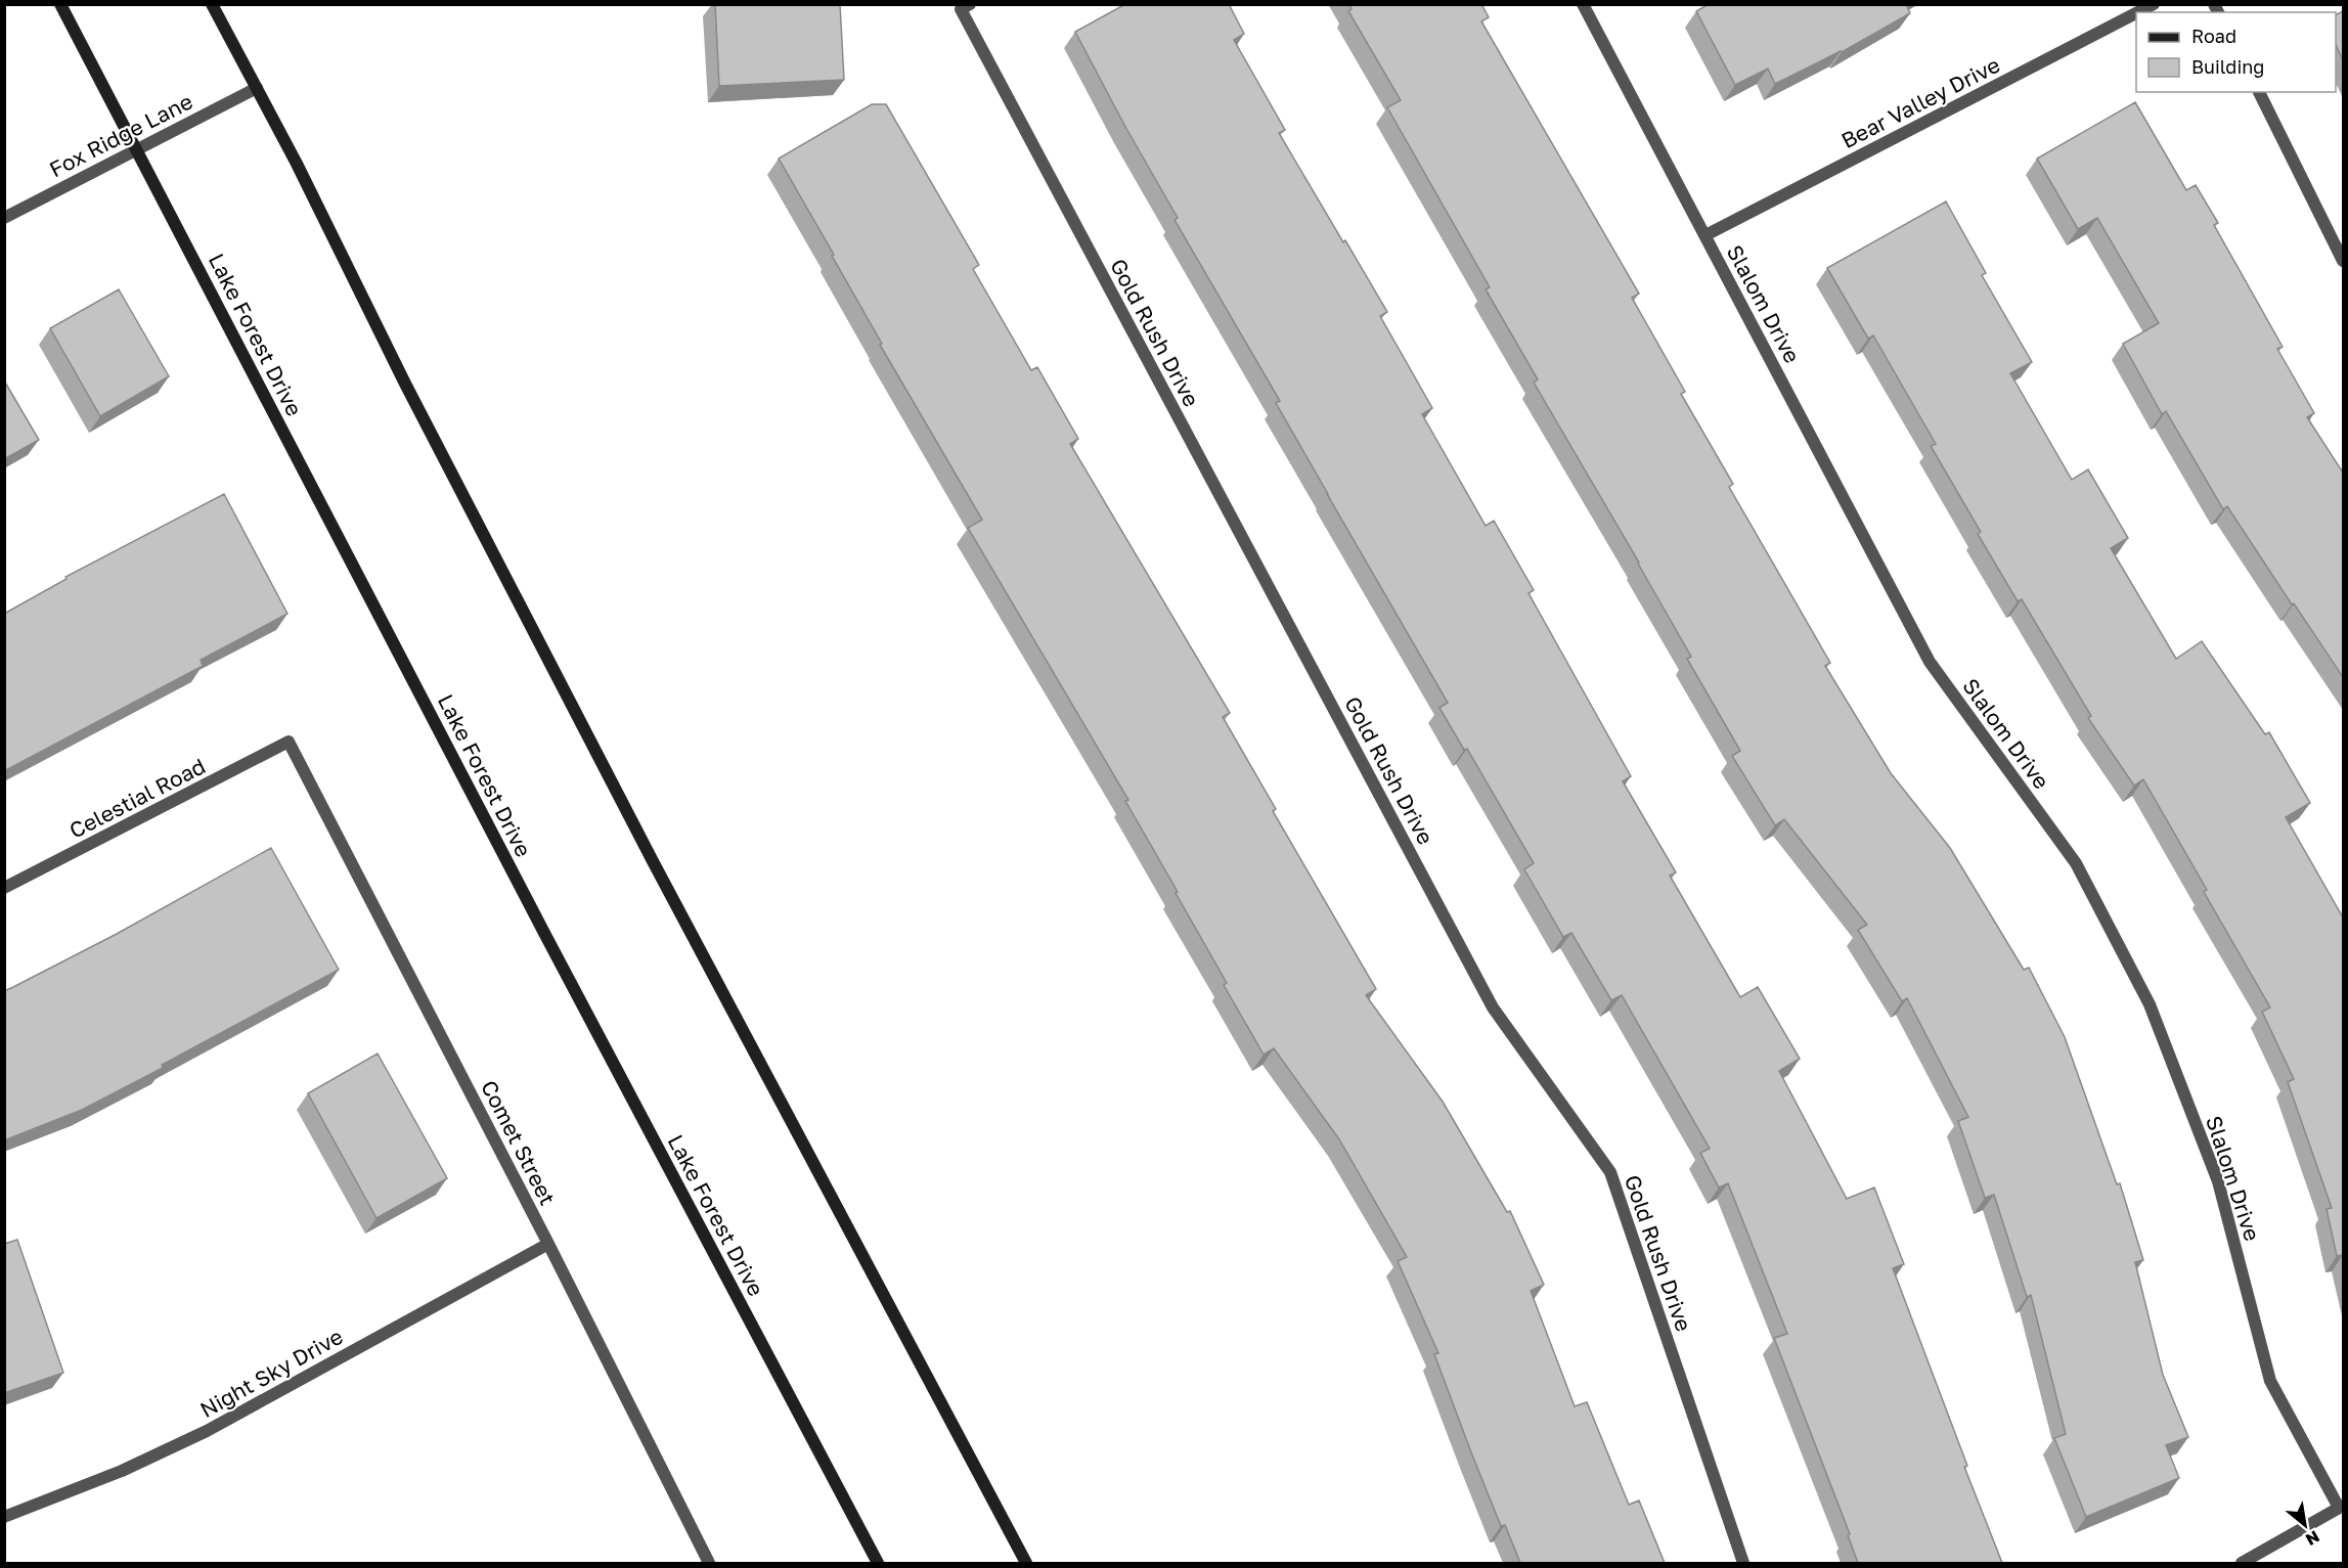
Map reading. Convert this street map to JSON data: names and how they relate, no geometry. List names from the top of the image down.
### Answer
{
  "streets": {
    "main road": ["Lake Forest Drive"],
    "street": [
      "Bear Valley Drive",
      "Fox Ridge Lane",
      "Slalom Drive",
      "Gold Rush Drive",
      "Celestial Road",
      "Comet Street",
      "Night Sky Drive"
    ]
  },
  "crossings": [
    ["Bear Valley Drive", "Slalom Drive"],
    ["Fox Ridge Lane", "Lake Forest Drive"],
    ["Celestial Road", "Comet Street"],
    ["Comet Street", "Night Sky Drive"]
  ],
  "legend": ["Road", "Building"],
  "north": "bottom right"
}
